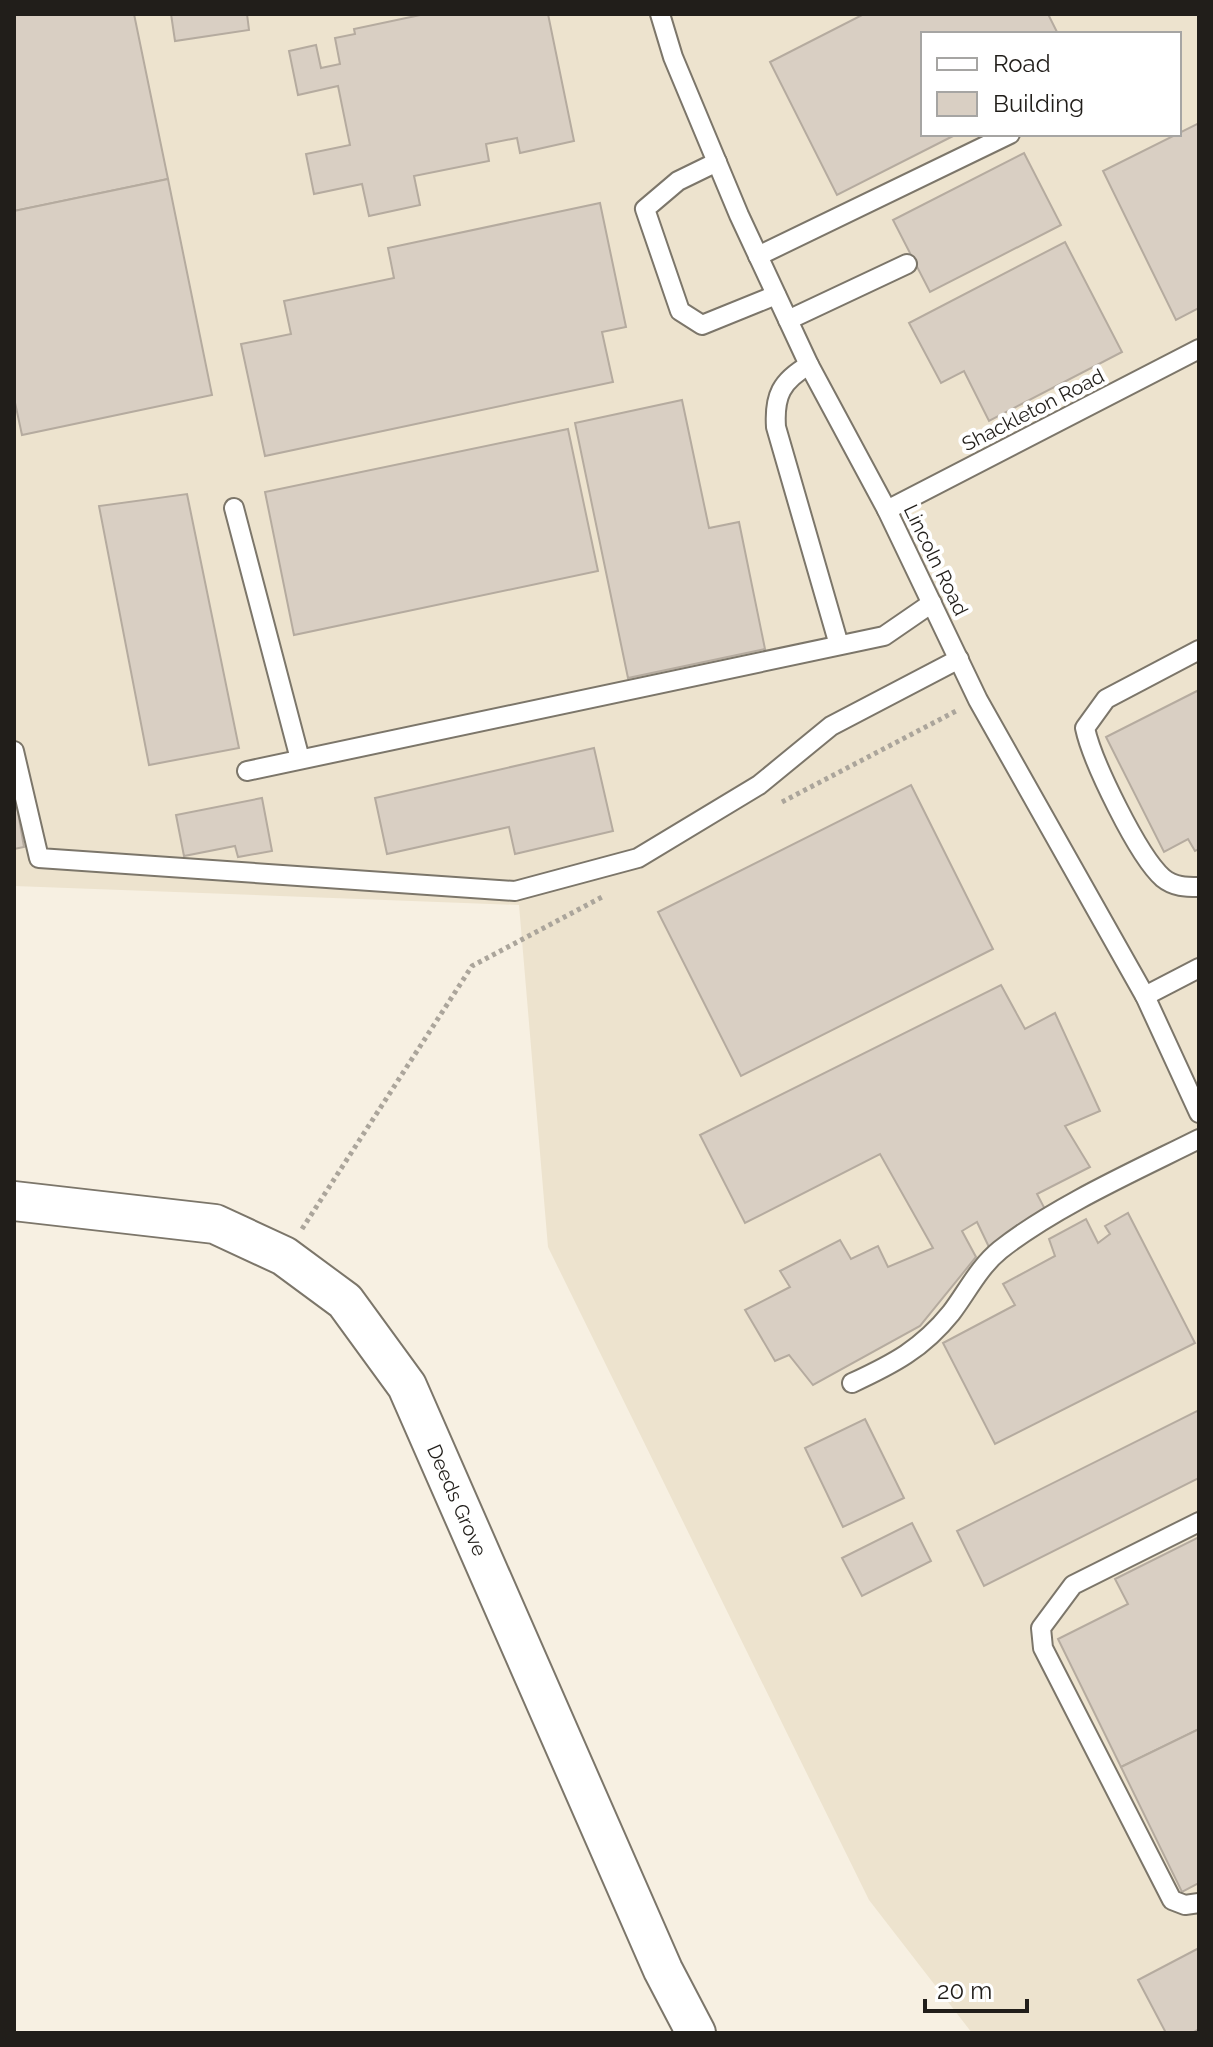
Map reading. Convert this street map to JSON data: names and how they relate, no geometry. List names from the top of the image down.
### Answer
{
  "streets": {
    "street": ["Deeds Grove"],
    "lane": ["Shackleton Road", "Lincoln Road"]
  },
  "crossings": [
    ["Shackleton Road", "Lincoln Road"]
  ],
  "legend": ["Road", "Building"],
  "scale_bar": "20 m"
}
